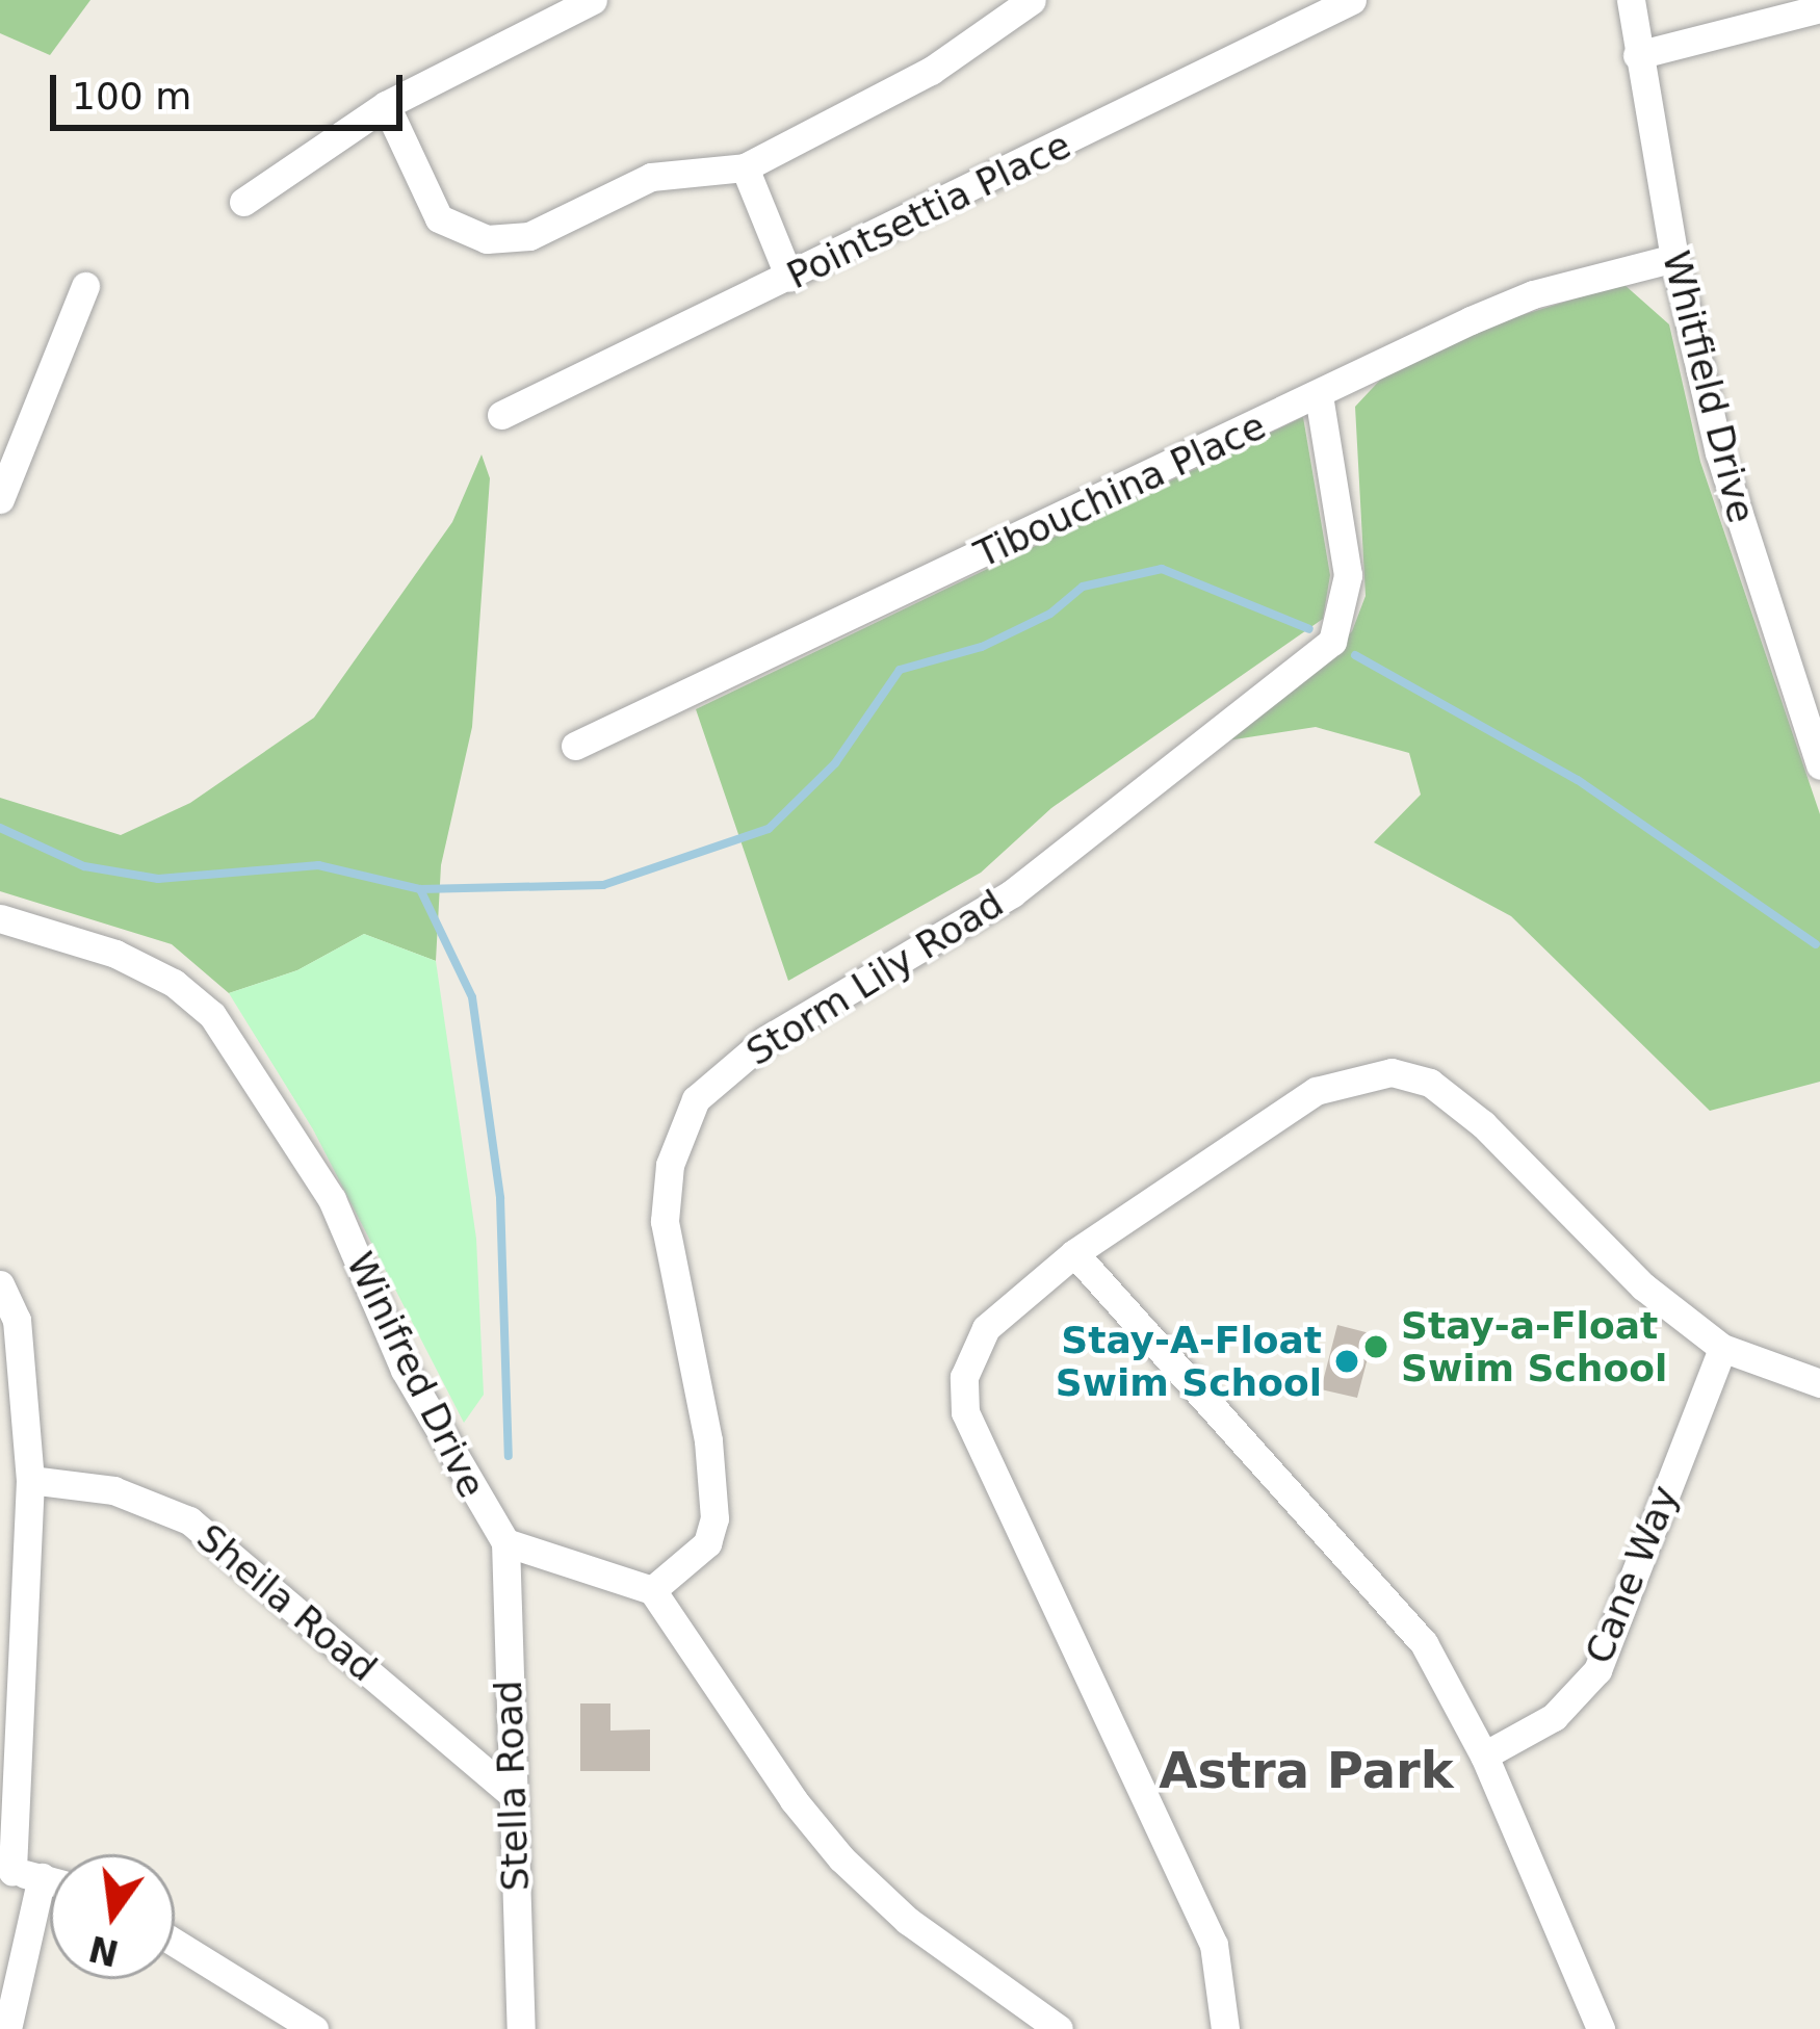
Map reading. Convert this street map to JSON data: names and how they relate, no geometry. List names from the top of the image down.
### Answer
{
  "streets": {
    "street": [
      "Pointsettia Place",
      "Whitfield Drive",
      "Tibouchina Place",
      "Storm Lily Road",
      "Winifred Drive",
      "Cane Way",
      "Sheila Road",
      "Stella Road"
    ]
  },
  "crossings": [
    ["Whitfield Drive", "Tibouchina Place"],
    ["Tibouchina Place", "Storm Lily Road"],
    ["Winifred Drive", "Stella Road"],
    ["Sheila Road", "Stella Road"]
  ],
  "districts": ["Astra Park"],
  "places": ["Stay-a-Float Swim School", "Stay-A-Float Swim School"],
  "scale_bar": "100 m",
  "north": "bottom"
}
